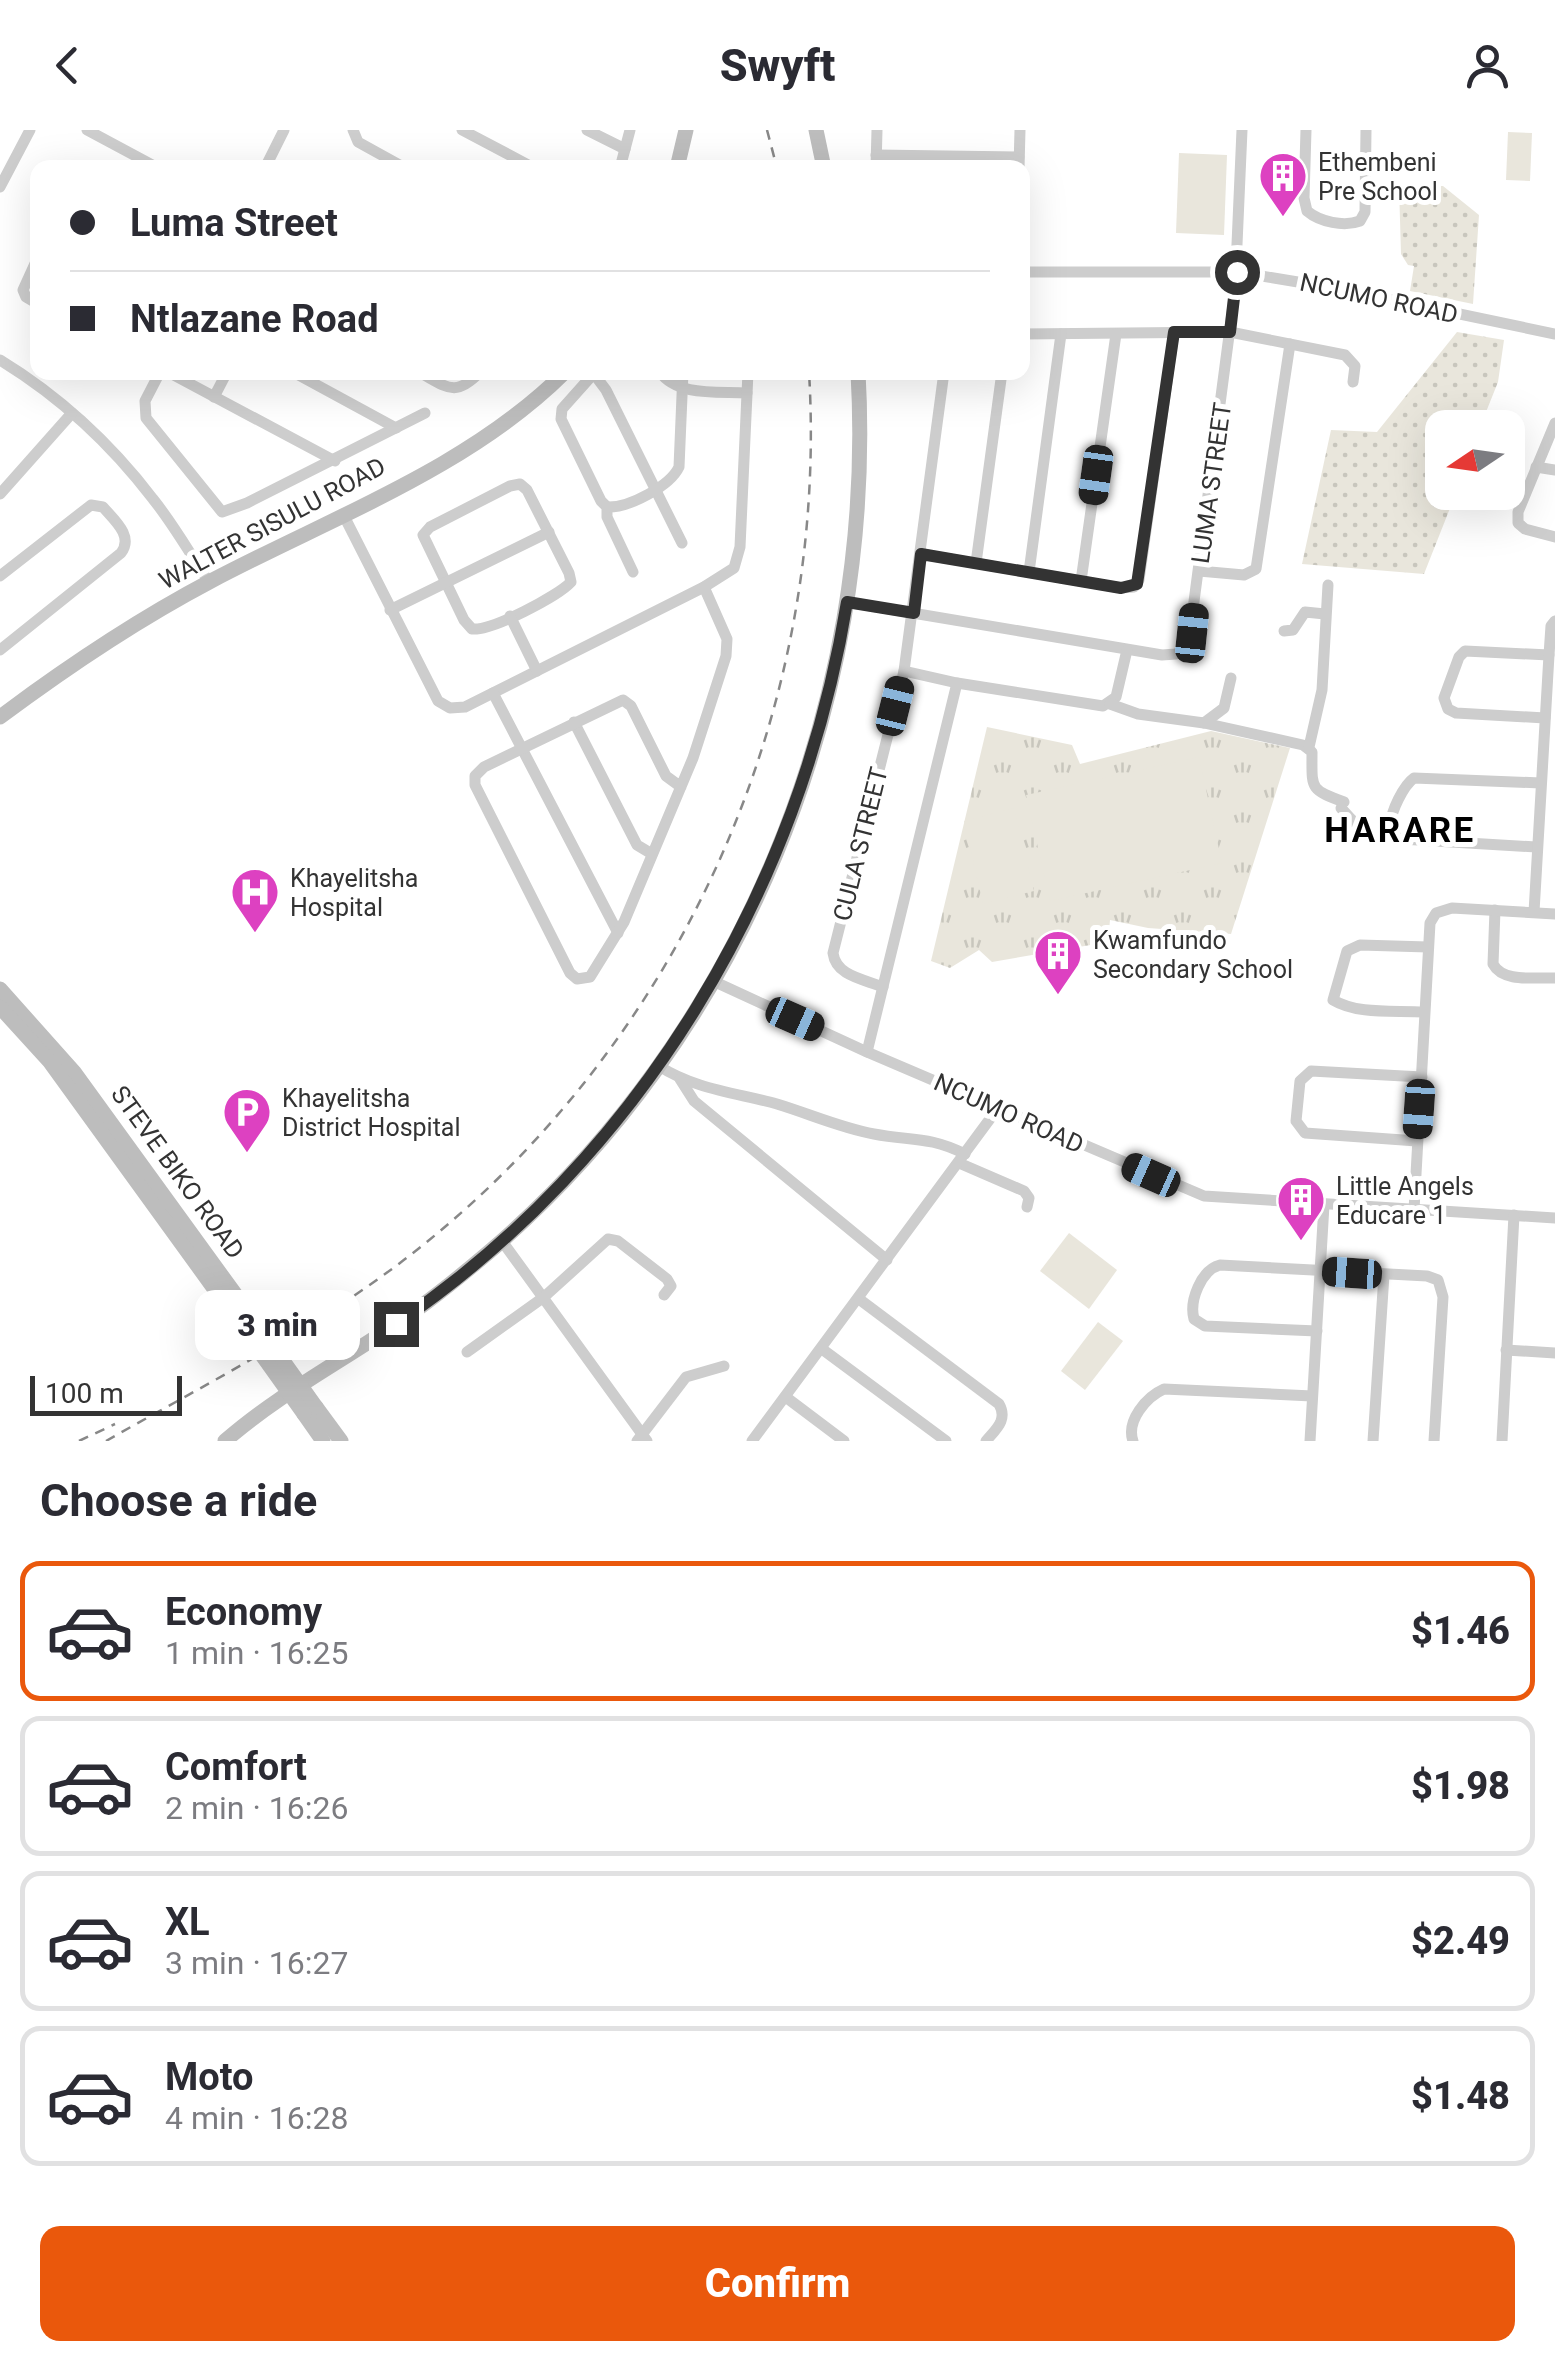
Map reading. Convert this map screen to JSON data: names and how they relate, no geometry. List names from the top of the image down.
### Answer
{
  "streets": {
    "street": [
      "NCUMO ROAD",
      "LUMA STREET",
      "WALTER SISULU ROAD",
      "CULA STREET",
      "STEVE BIKO ROAD"
    ]
  },
  "crossings": [
    ["NCUMO ROAD", "LUMA STREET"],
    ["LUMA STREET", "CULA STREET"]
  ],
  "districts": ["HARARE"],
  "places": {
    "building": ["Ethembeni Pre School", "Kwamfundo Secondary School", "Little Angels Educare 1"],
    "hospital": ["Khayelitsha Hospital"],
    "parking": ["Khayelitsha District Hospital"]
  },
  "scale_bar": "100 m",
  "north": "left",
  "page": {
    "header": "Swyft",
    "banner": ["Luma Street", "Ntlazane Road"],
    "bubble": "3 min",
    "scale": "100 m",
    "heading": "Choose a ride",
    "list": [
      {
        "name": "Economy",
        "note": "1 min · 16:25",
        "value": "$1.46"
      },
      {
        "name": "Comfort",
        "note": "2 min · 16:26",
        "value": "$1.98"
      },
      {
        "name": "XL",
        "note": "3 min · 16:27",
        "value": "$2.49"
      },
      {
        "name": "Moto",
        "note": "4 min · 16:28",
        "value": "$1.48"
      }
    ],
    "buttons": "Confirm"
  }
}
